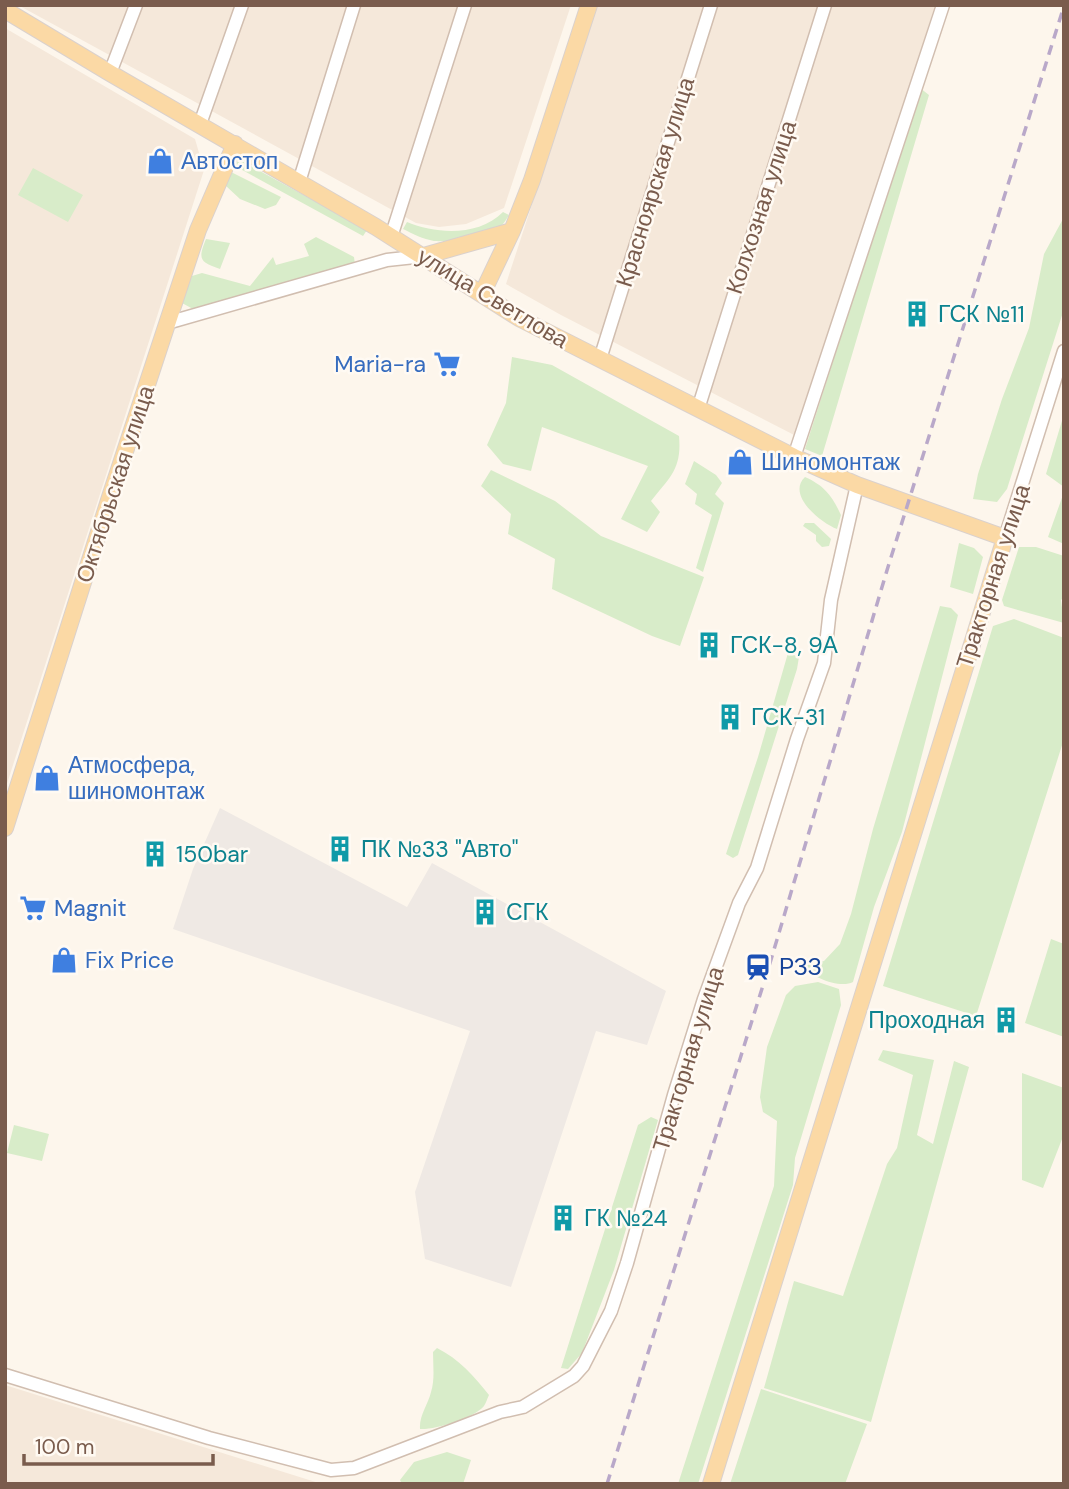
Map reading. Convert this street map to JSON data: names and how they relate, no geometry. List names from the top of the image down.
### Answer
{
  "streets": {
    "main road": ["улица Светлова", "Октябрьская улица", "Тракторная улица"],
    "street": ["Красноярская улица", "Колхозная улица"]
  },
  "crossings": [
    ["Красноярская улица", "улица Светлова"],
    ["Колхозная улица", "улица Светлова"],
    ["улица Светлова", "Октябрьская улица"],
    ["улица Светлова", "Тракторная улица"]
  ],
  "places": {
    "shop": [
      "Автостоп",
      "Шиномонтаж",
      "Атмосфера, шиномонтаж",
      "Fix Price"
    ],
    "building": [
      "ГСК №11",
      "ГСК-8, 9А",
      "ГСК-31",
      "ПК №33 \"Авто\"",
      "150bar",
      "СГК",
      "Проходная",
      "ГК №24"
    ],
    "supermarket": ["Maria-ra", "Magnit"],
    "station": ["РЗЗ"]
  },
  "scale_bar": "100 m"
}
